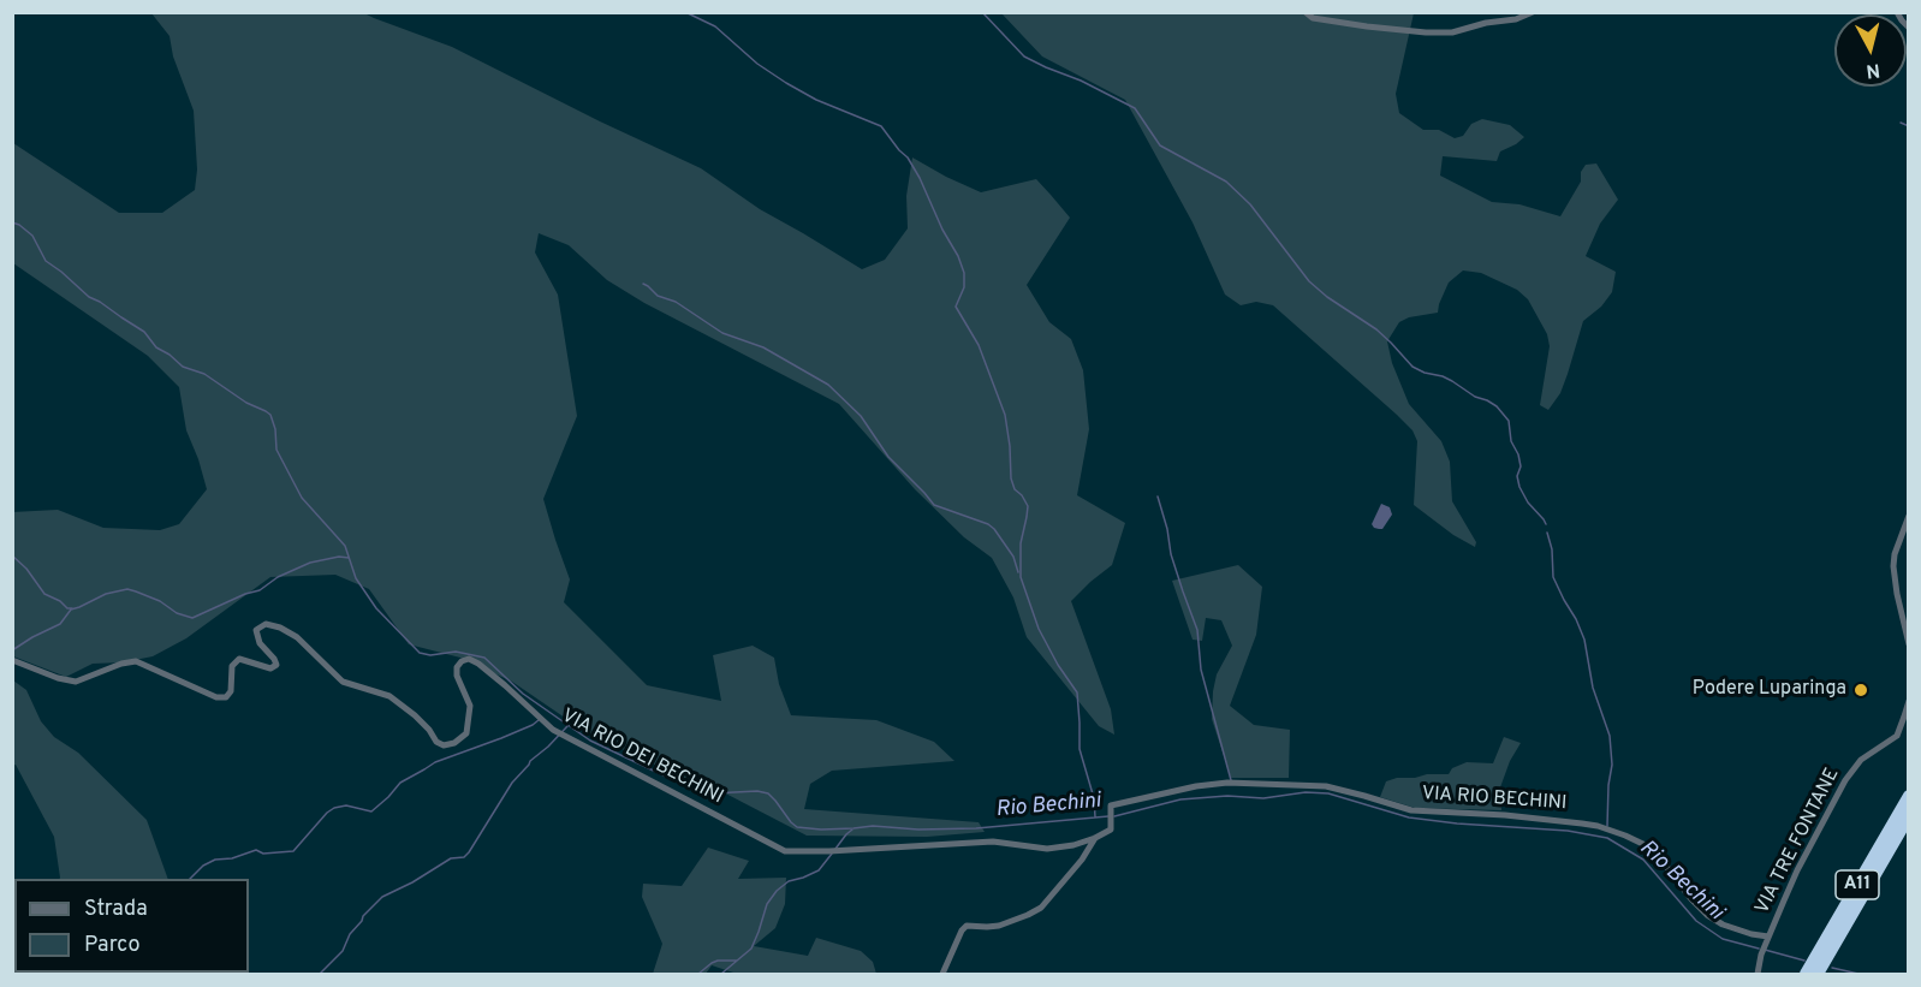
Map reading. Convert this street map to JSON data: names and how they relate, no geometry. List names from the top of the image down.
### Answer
{
  "streets": {
    "highway": ["A11"],
    "street": ["VIA RIO DEI BECHINI", "VIA RIO BECHINI", "VIA TRE FONTANE"]
  },
  "crossings": [
    ["VIA RIO DEI BECHINI", "VIA RIO BECHINI"],
    ["VIA RIO BECHINI", "VIA TRE FONTANE"]
  ],
  "water": ["Rio Bechini"],
  "places": ["Podere Luparinga"],
  "legend": ["Strada", "Parco"],
  "north": "bottom"
}
